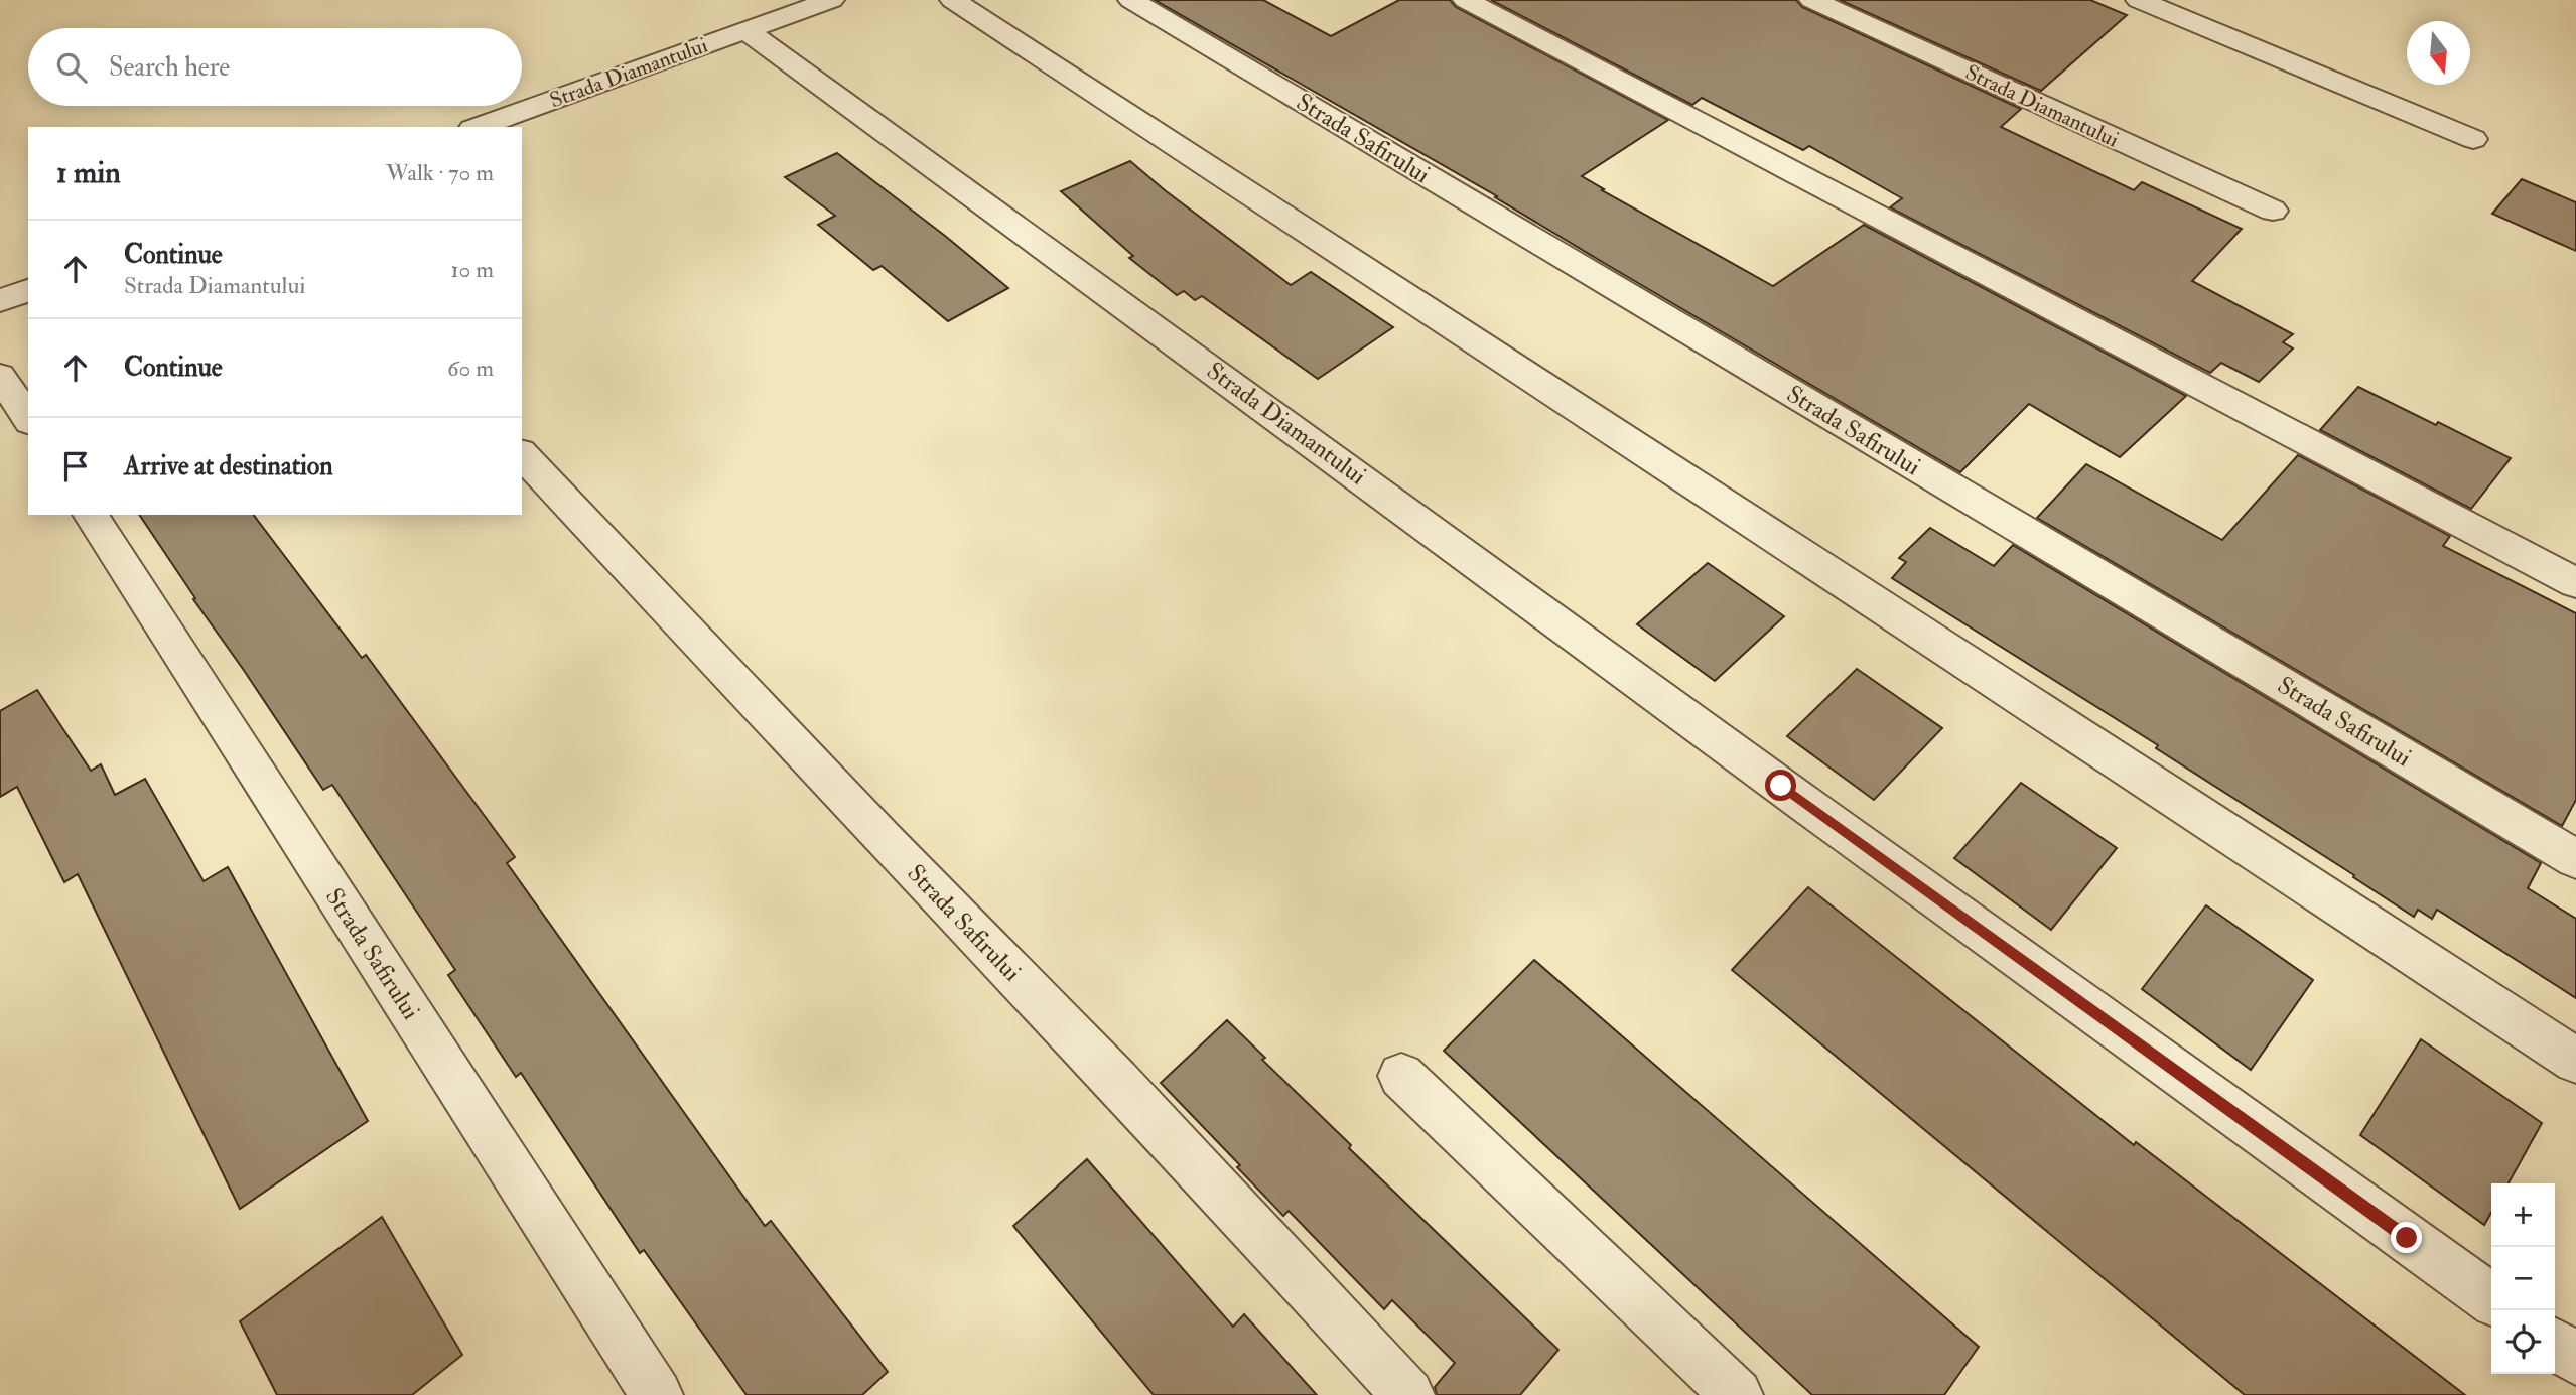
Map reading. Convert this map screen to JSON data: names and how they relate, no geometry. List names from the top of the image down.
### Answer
{
  "streets": {
    "street": ["Strada Diamantului", "Strada Safirului"]
  },
  "north": "bottom",
  "page": {
    "search": "Search here",
    "heading": ["1 min", "Walk · 70 m"],
    "list": [
      ["Continue", "Strada Diamantului", "10 m"],
      ["Continue", "60 m"],
      "Arrive at destination"
    ],
    "map_buttons": ["+", "−"]
  }
}
